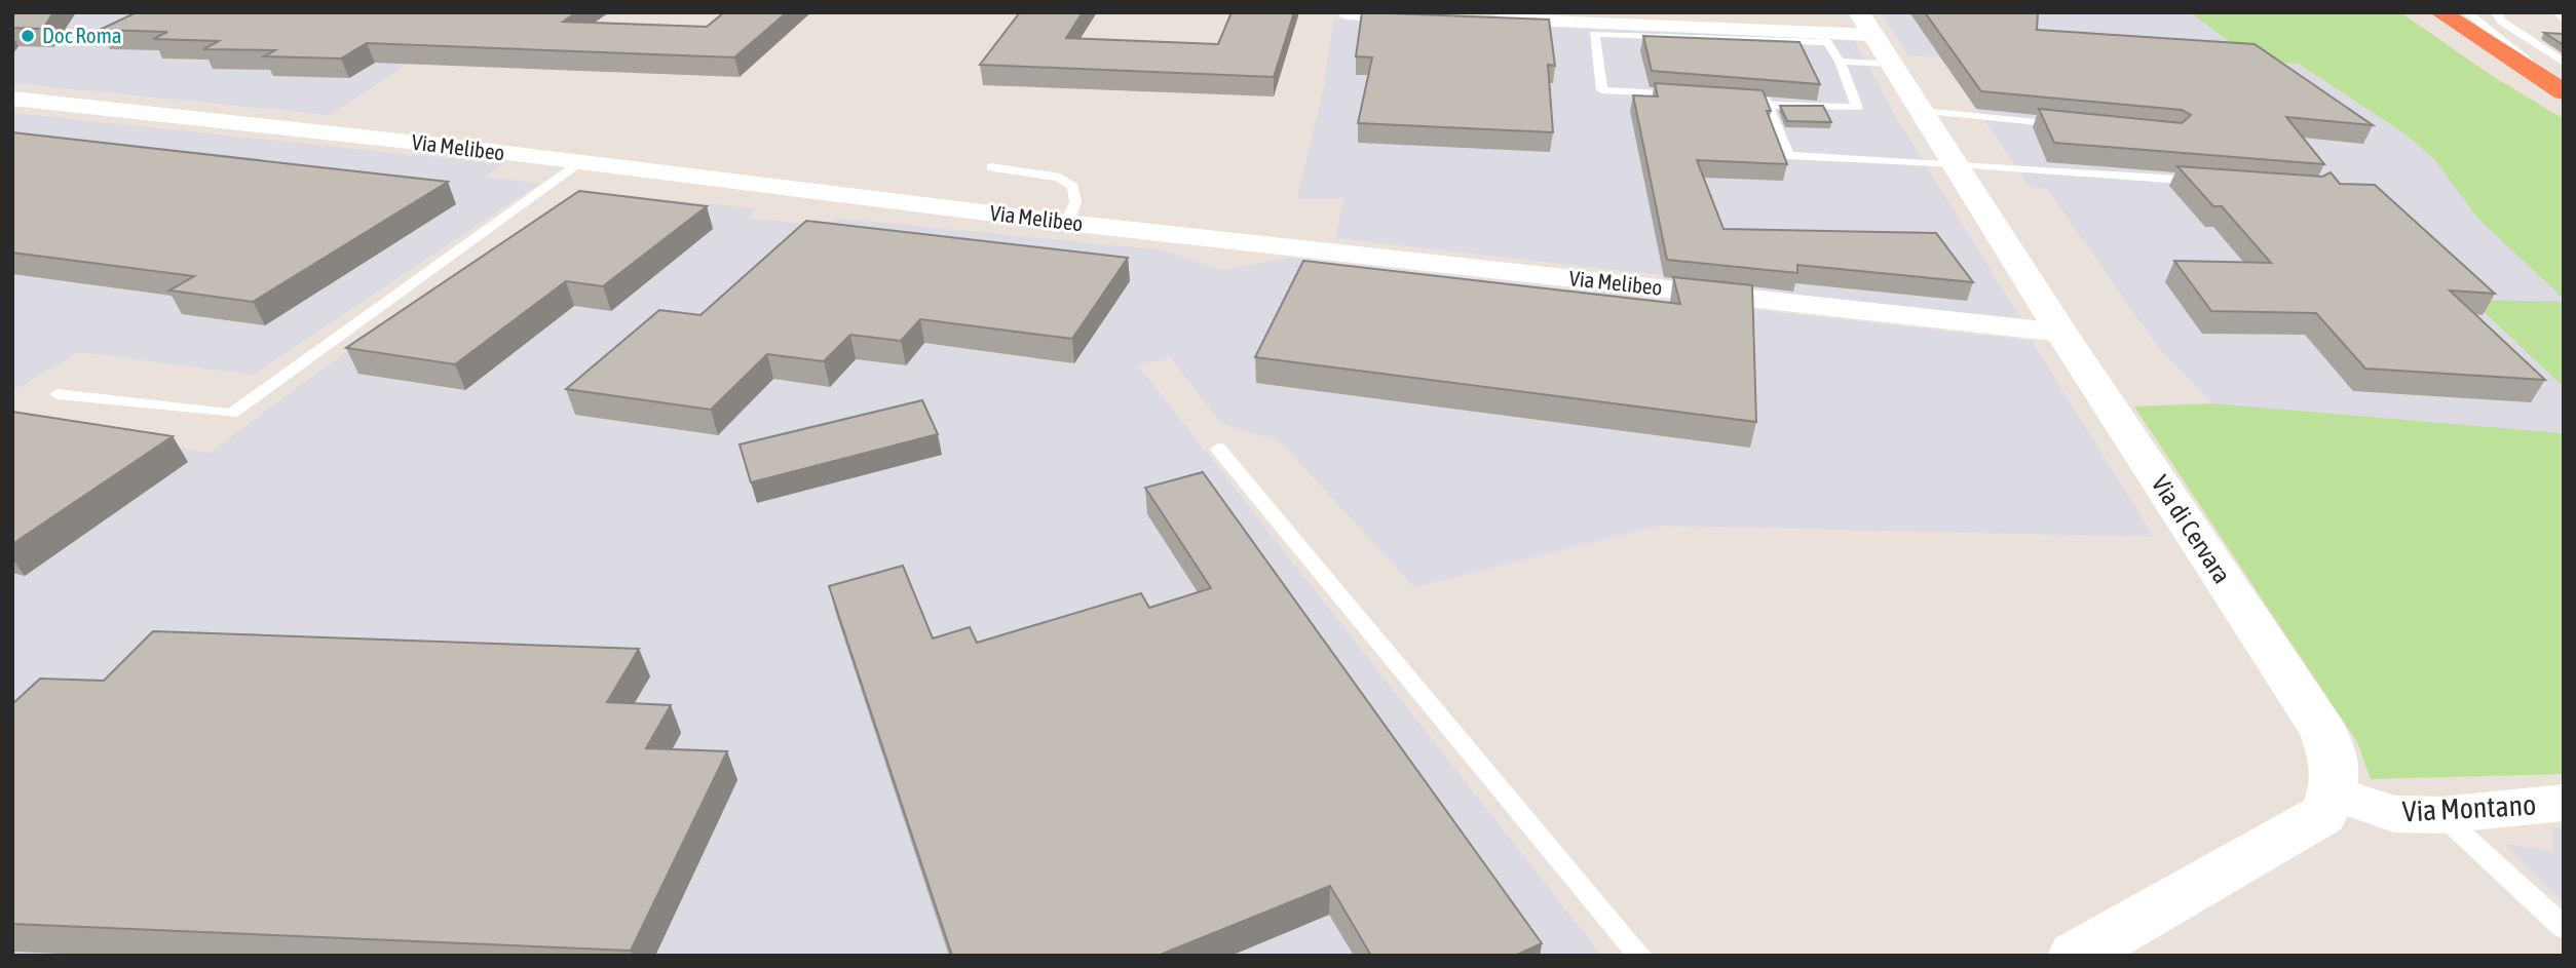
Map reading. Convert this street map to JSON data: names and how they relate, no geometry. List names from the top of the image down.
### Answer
{
  "streets": {
    "street": ["Via Melibeo", "Via di Cervara", "Via Montano"]
  },
  "crossings": [
    ["Via Melibeo", "Via di Cervara"],
    ["Via di Cervara", "Via Montano"]
  ],
  "places": ["Doc Roma"]
}
